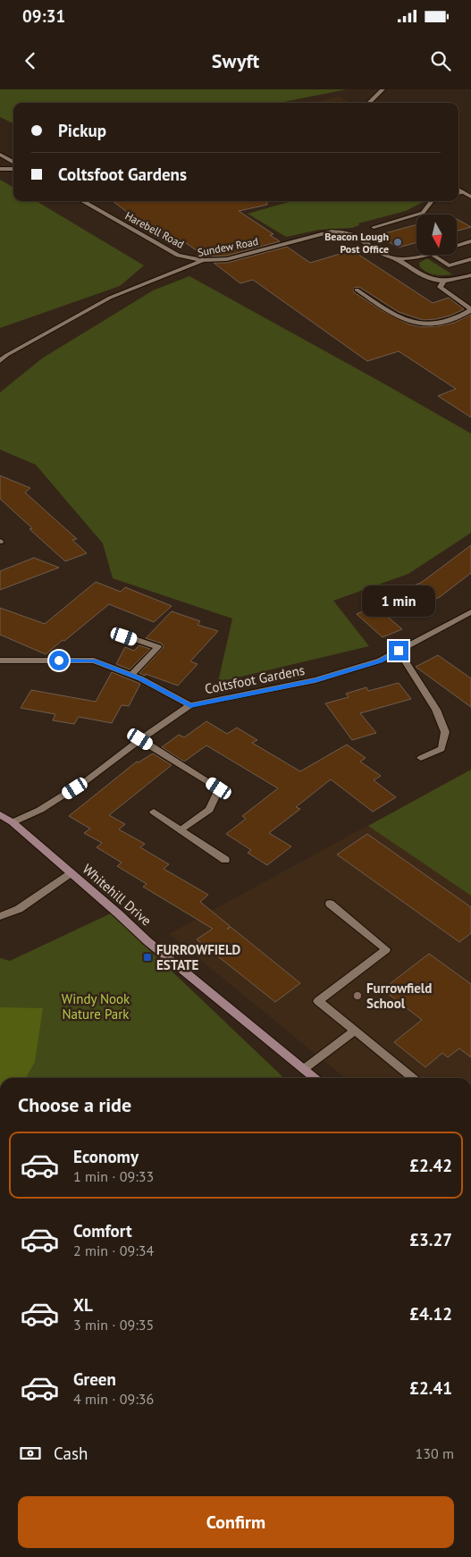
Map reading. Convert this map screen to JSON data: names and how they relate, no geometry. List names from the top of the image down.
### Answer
{
  "streets": {
    "street": [
      "Harebell Road",
      "Sundew Road",
      "Coltsfoot Gardens",
      "Whitehill Drive"
    ]
  },
  "crossings": [
    ["Harebell Road", "Sundew Road"],
    ["Coltsfoot Gardens", "Whitehill Drive"]
  ],
  "parks": ["Windy Nook Nature Park"],
  "places": {
    "other": ["Beacon Lough Post Office", "Furrowfield School"],
    "transit": ["FURROWFIELD ESTATE"]
  },
  "north": "bottom",
  "page": {
    "status": "09:31",
    "header": "Swyft",
    "banner": ["Pickup", "Coltsfoot Gardens"],
    "bubble": "1 min",
    "heading": "Choose a ride",
    "list": [
      {
        "name": "Economy",
        "note": "1 min · 09:33",
        "value": "£2.42"
      },
      {
        "name": "Comfort",
        "note": "2 min · 09:34",
        "value": "£3.27"
      },
      {
        "name": "XL",
        "note": "3 min · 09:35",
        "value": "£4.12"
      },
      {
        "name": "Green",
        "note": "4 min · 09:36",
        "value": "£2.41"
      }
    ],
    "pay": ["Cash", "130 m"],
    "buttons": "Confirm"
  }
}
